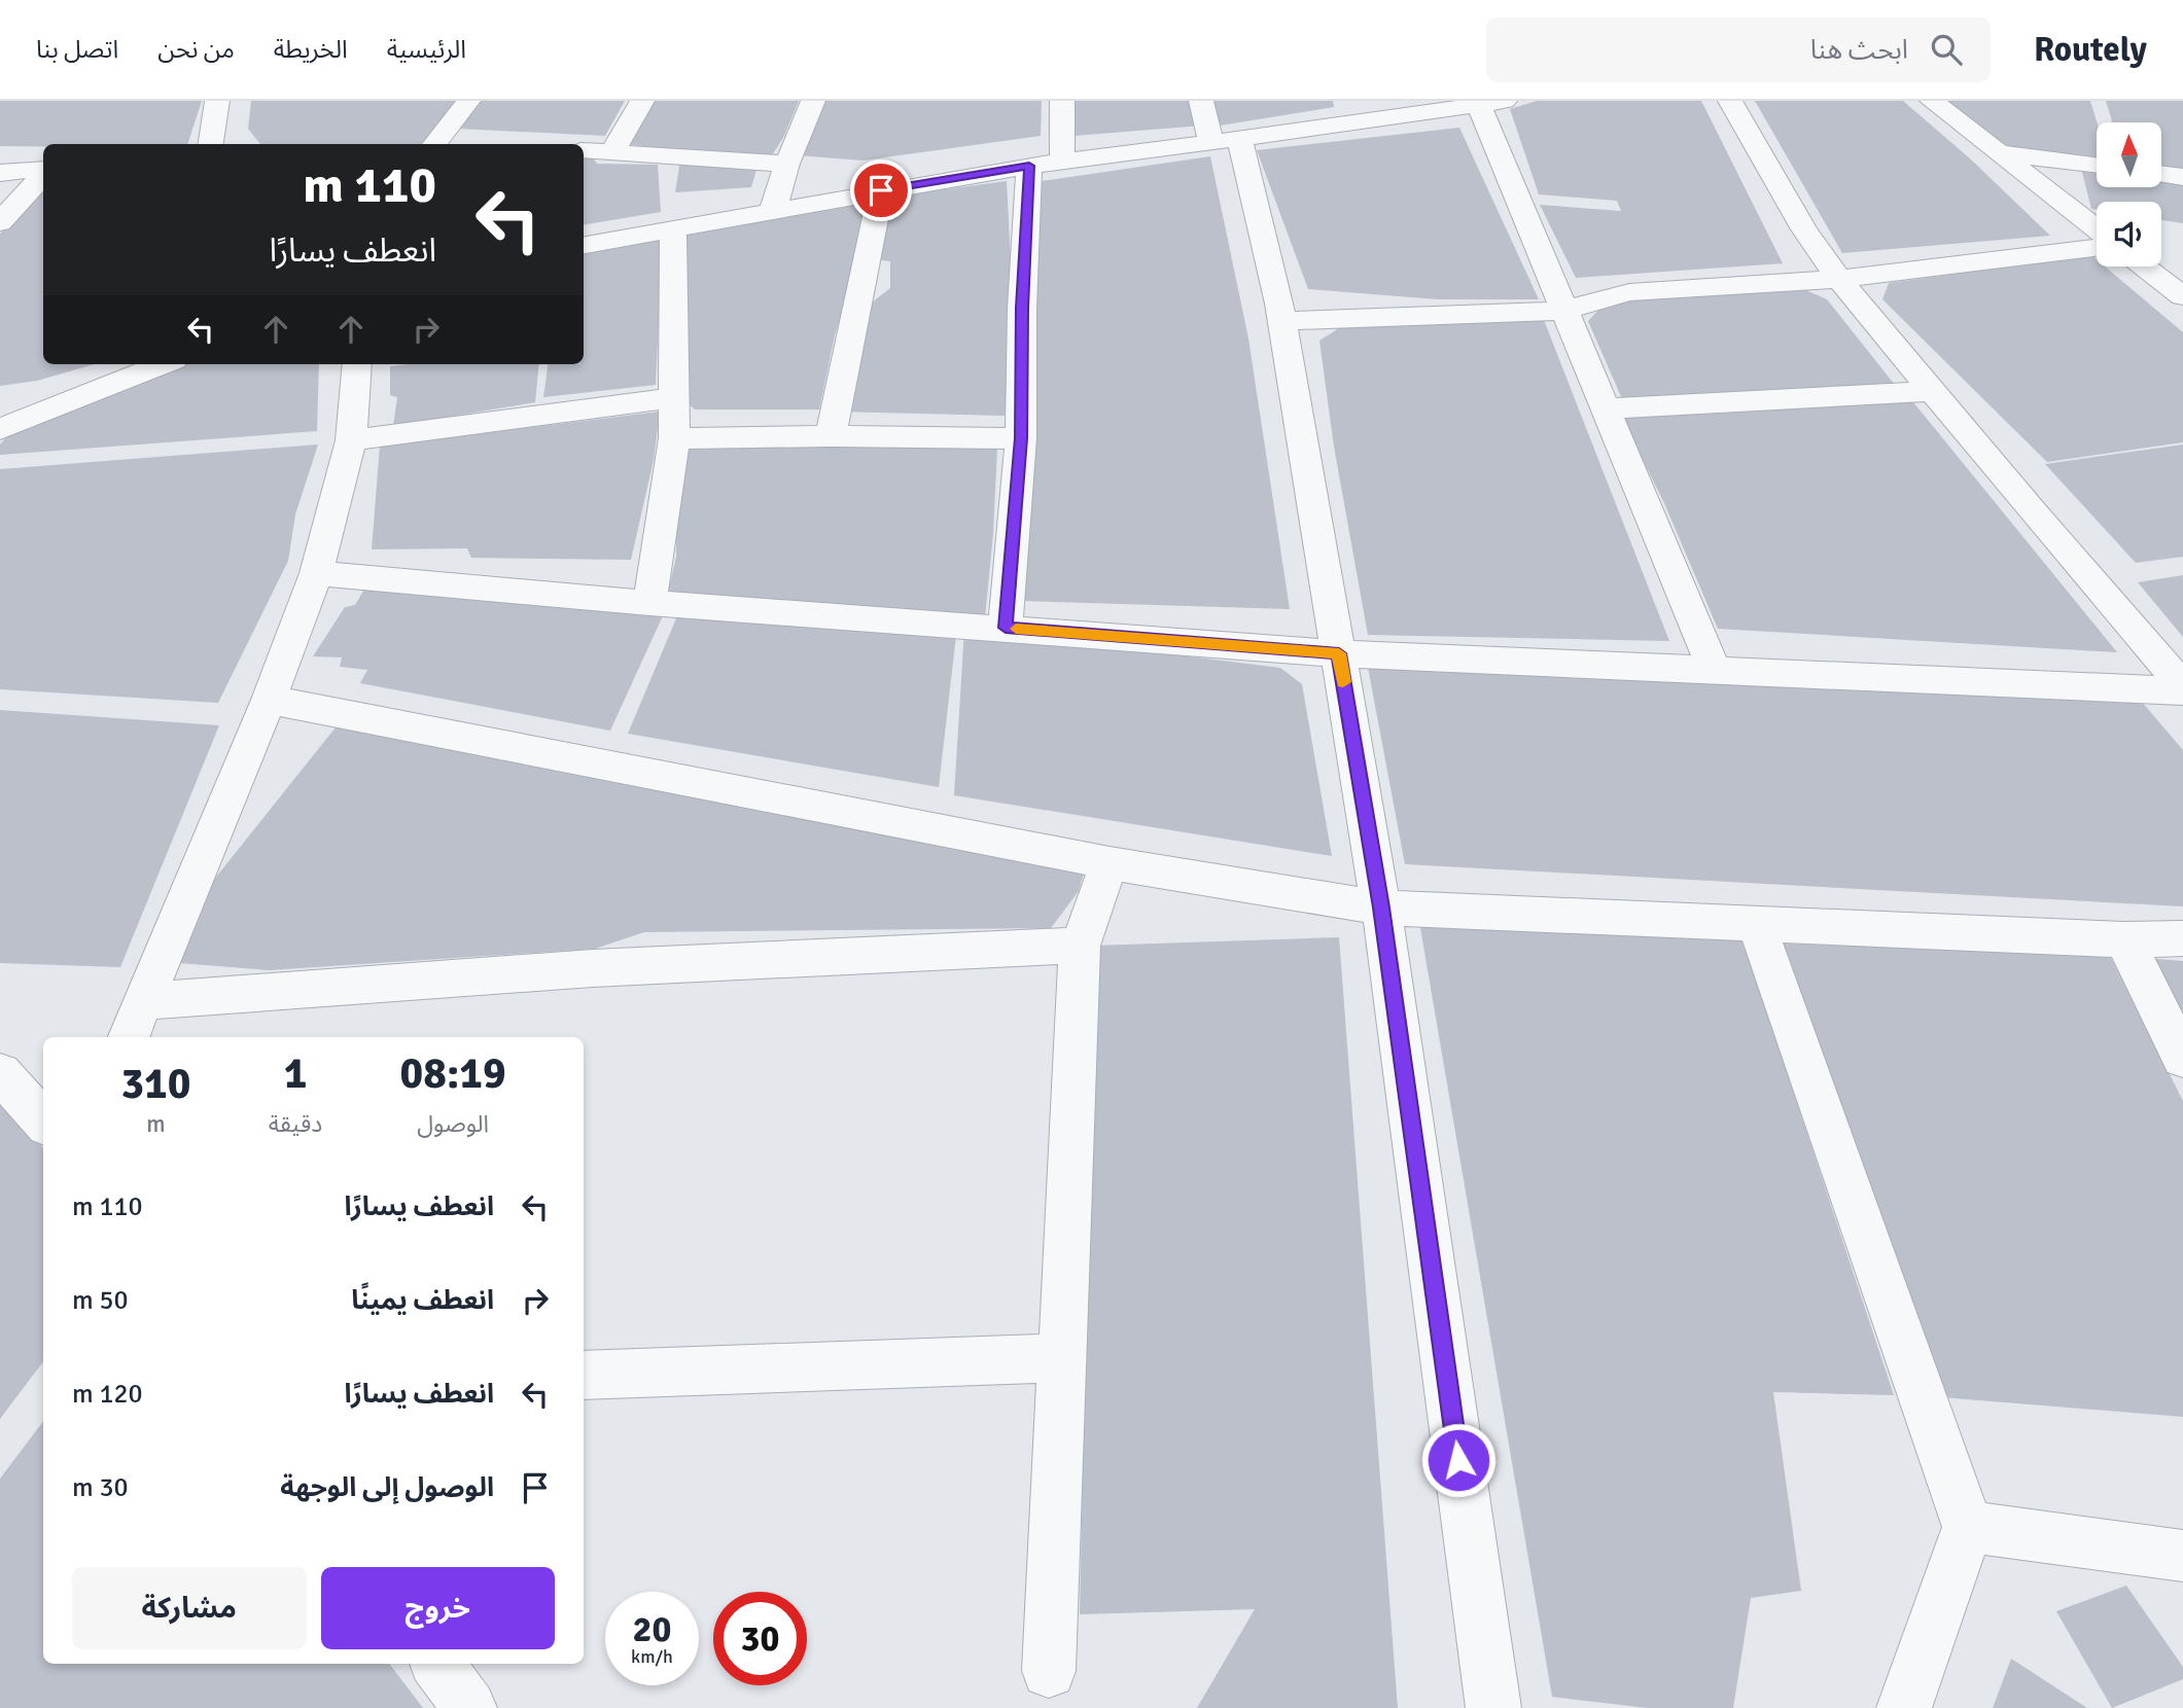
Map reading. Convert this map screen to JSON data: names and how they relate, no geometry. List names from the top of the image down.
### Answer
{
  "north": "top",
  "page": {
    "header": "Routely",
    "search": "ابحث هنا",
    "nav": [
      "الرئيسية",
      "الخريطة",
      "من نحن",
      "اتصل بنا"
    ],
    "turn": ["110 m", "انعطف يسارًا"],
    "eta": [
      "08:19",
      "الوصول",
      "1",
      "دقيقة",
      "310",
      "m"
    ],
    "list": [
      {
        "name": "انعطف يسارًا",
        "value": "110 m"
      },
      {
        "name": "انعطف يمينًا",
        "value": "50 m"
      },
      {
        "name": "انعطف يسارًا",
        "value": "120 m"
      },
      {
        "name": "الوصول إلى الوجهة",
        "value": "30 m"
      }
    ],
    "buttons": ["خروج", "مشاركة"],
    "speed": "20 km/h",
    "limit": "30"
  }
}
